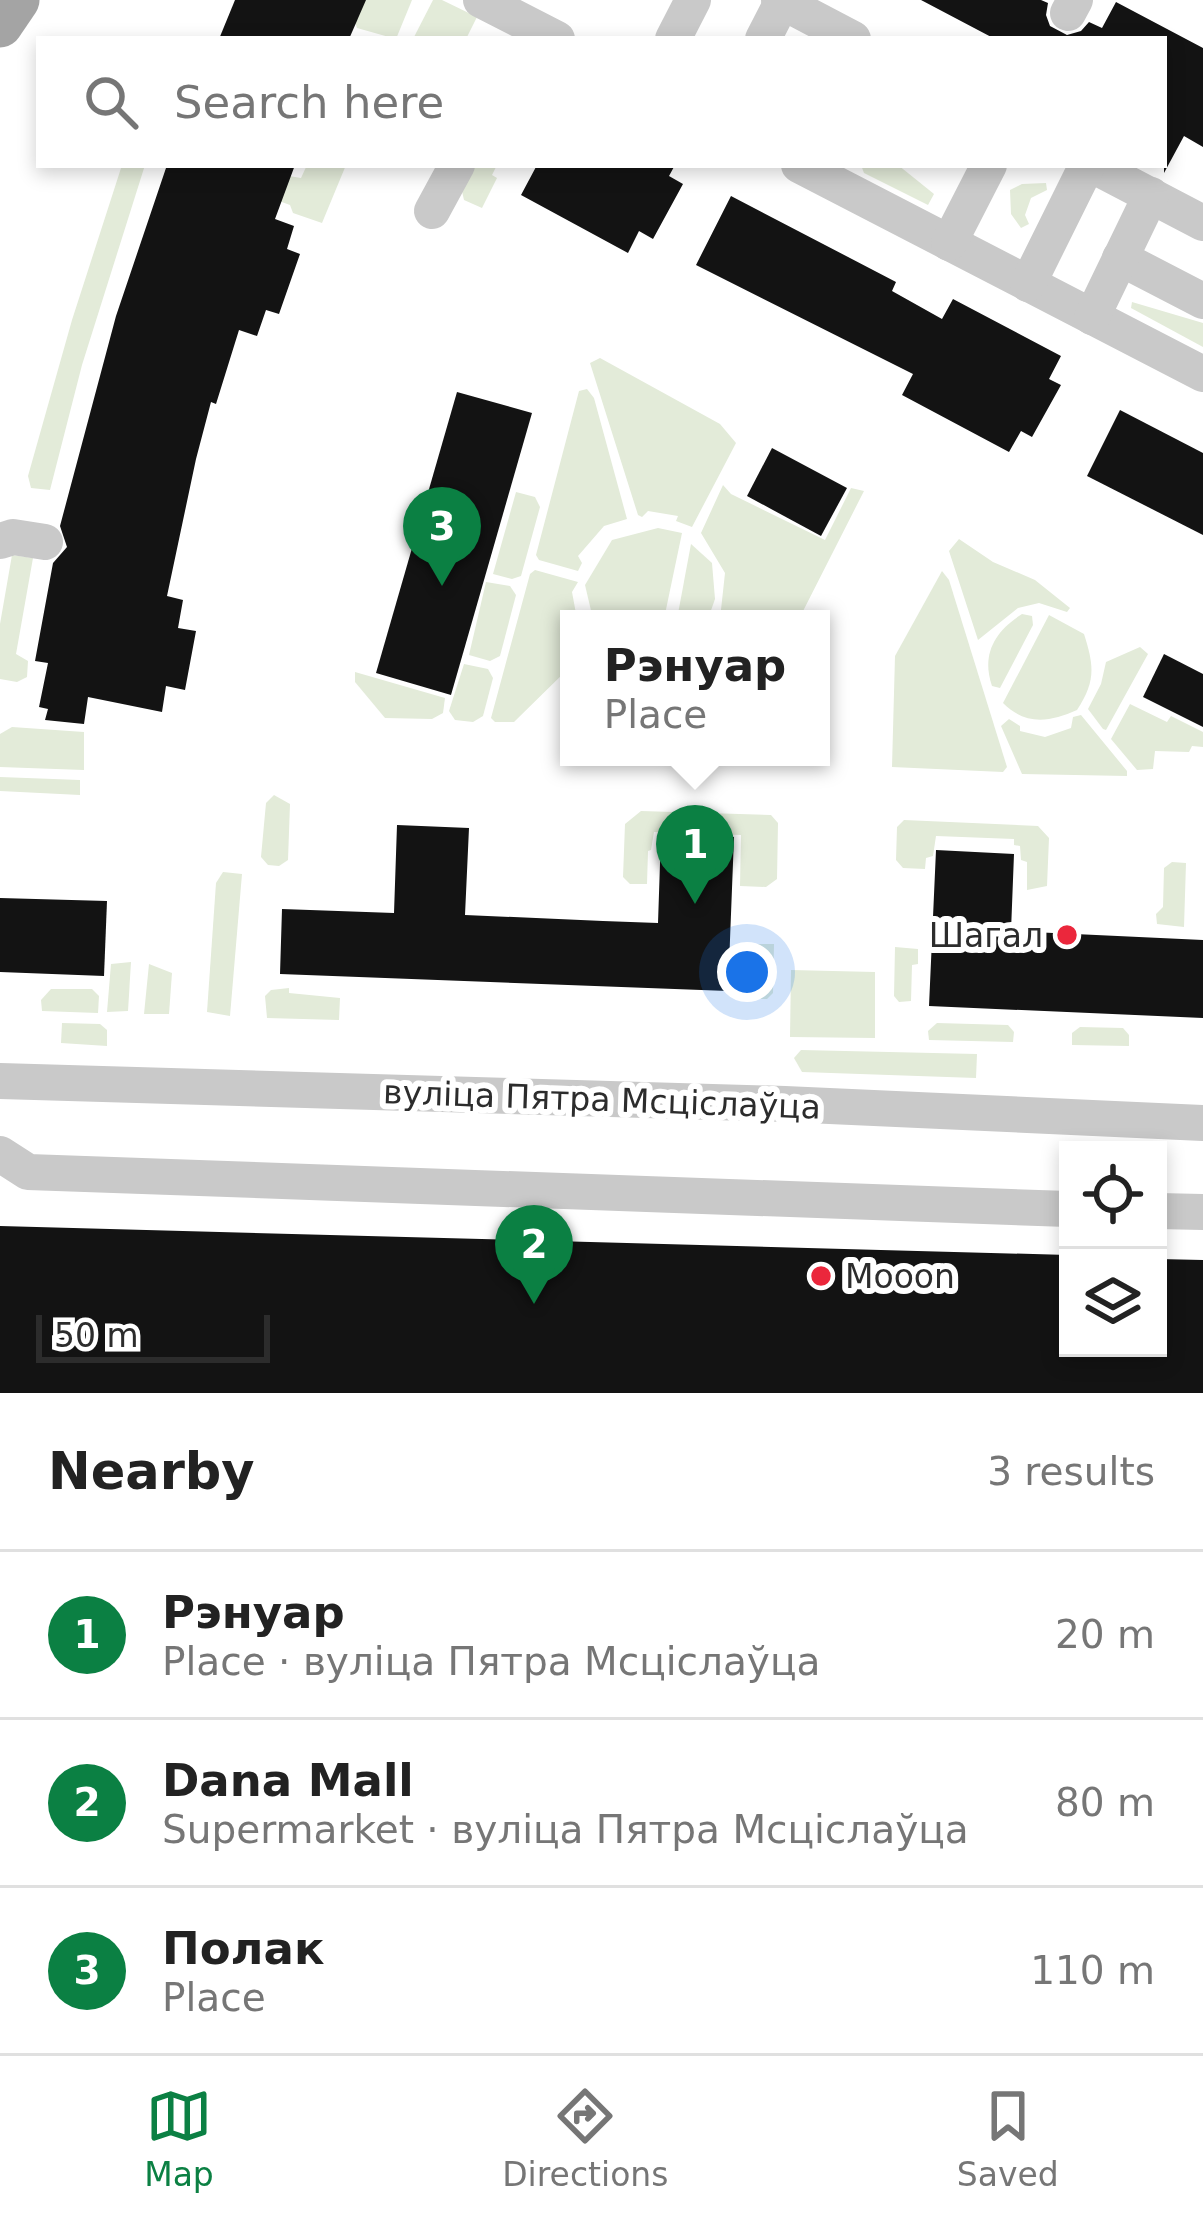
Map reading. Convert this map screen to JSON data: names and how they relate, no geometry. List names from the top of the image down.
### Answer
{
  "streets": {
    "street": ["вуліца Пятра Мсціслаўца"]
  },
  "places": ["Шагал", "Mooon"],
  "scale_bar": "50 m",
  "page": {
    "search": "Search here",
    "pins": ["3", "1", "2"],
    "popup": ["Рэнуар", "Place"],
    "scale": "50 m",
    "heading": ["Nearby", "3 results"],
    "list": [
      {
        "mark": "1",
        "name": "Рэнуар",
        "note": "Place · вуліца Пятра Мсціслаўца",
        "value": "20 m"
      },
      {
        "mark": "2",
        "name": "Dana Mall",
        "note": "Supermarket · вуліца Пятра Мсціслаўца",
        "value": "80 m"
      },
      {
        "mark": "3",
        "name": "Полак",
        "note": "Place",
        "value": "110 m"
      }
    ],
    "nav": ["Map", "Directions", "Saved"]
  }
}
